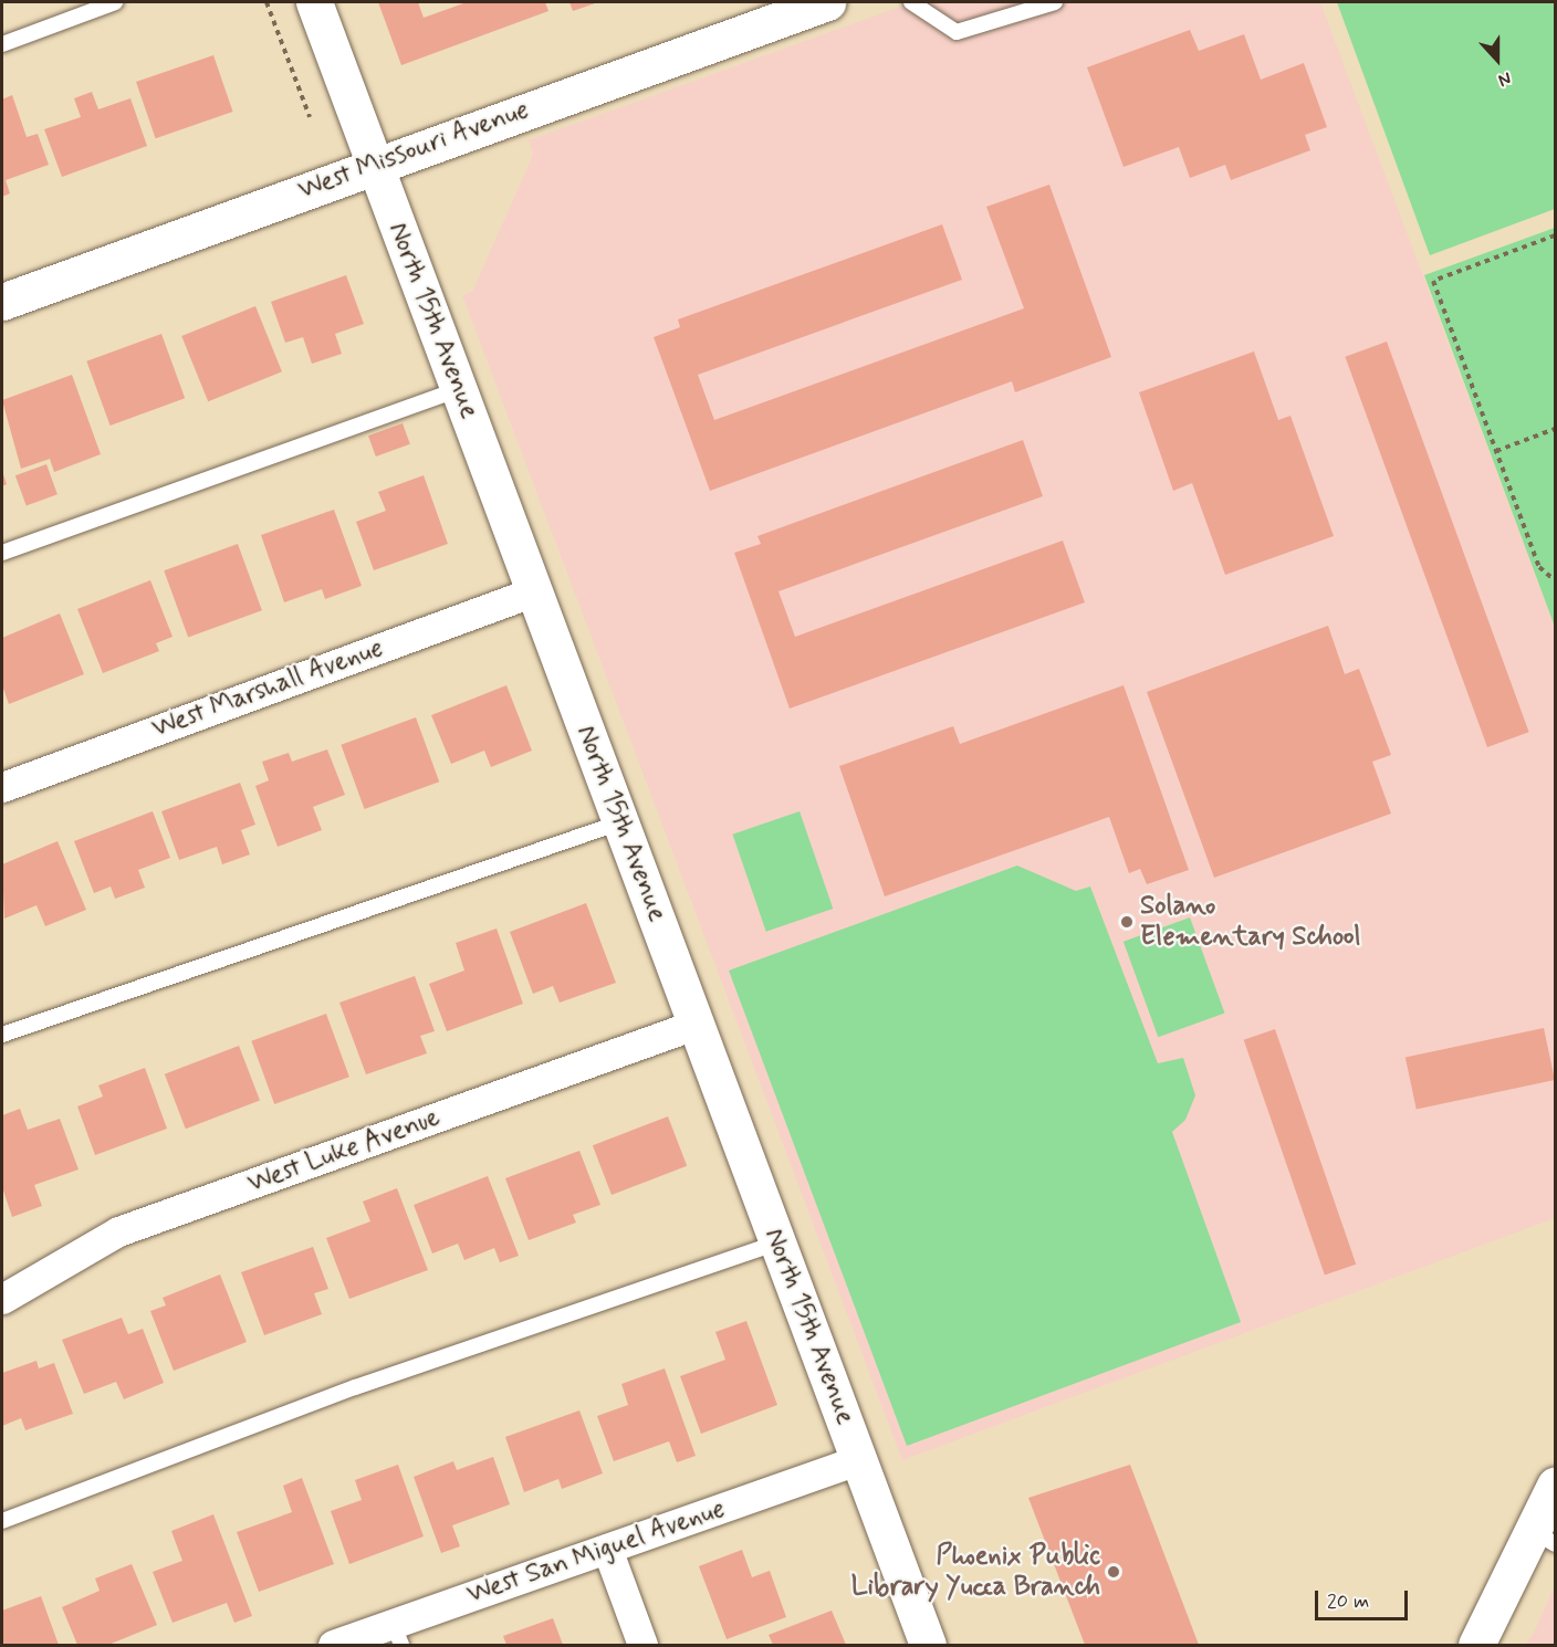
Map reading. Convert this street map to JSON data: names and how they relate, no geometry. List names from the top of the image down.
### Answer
{
  "streets": {
    "street": [
      "West Missouri Avenue",
      "North 15th Avenue",
      "West Marshall Avenue",
      "West Luke Avenue",
      "West San Miguel Avenue"
    ]
  },
  "crossings": [
    ["West Missouri Avenue", "North 15th Avenue"],
    ["North 15th Avenue", "West Marshall Avenue"],
    ["North 15th Avenue", "West Luke Avenue"],
    ["North 15th Avenue", "West San Miguel Avenue"]
  ],
  "places": ["Solano Elementary School", "Phoenix Public Library Yucca Branch"],
  "scale_bar": "20 m",
  "north": "bottom"
}
